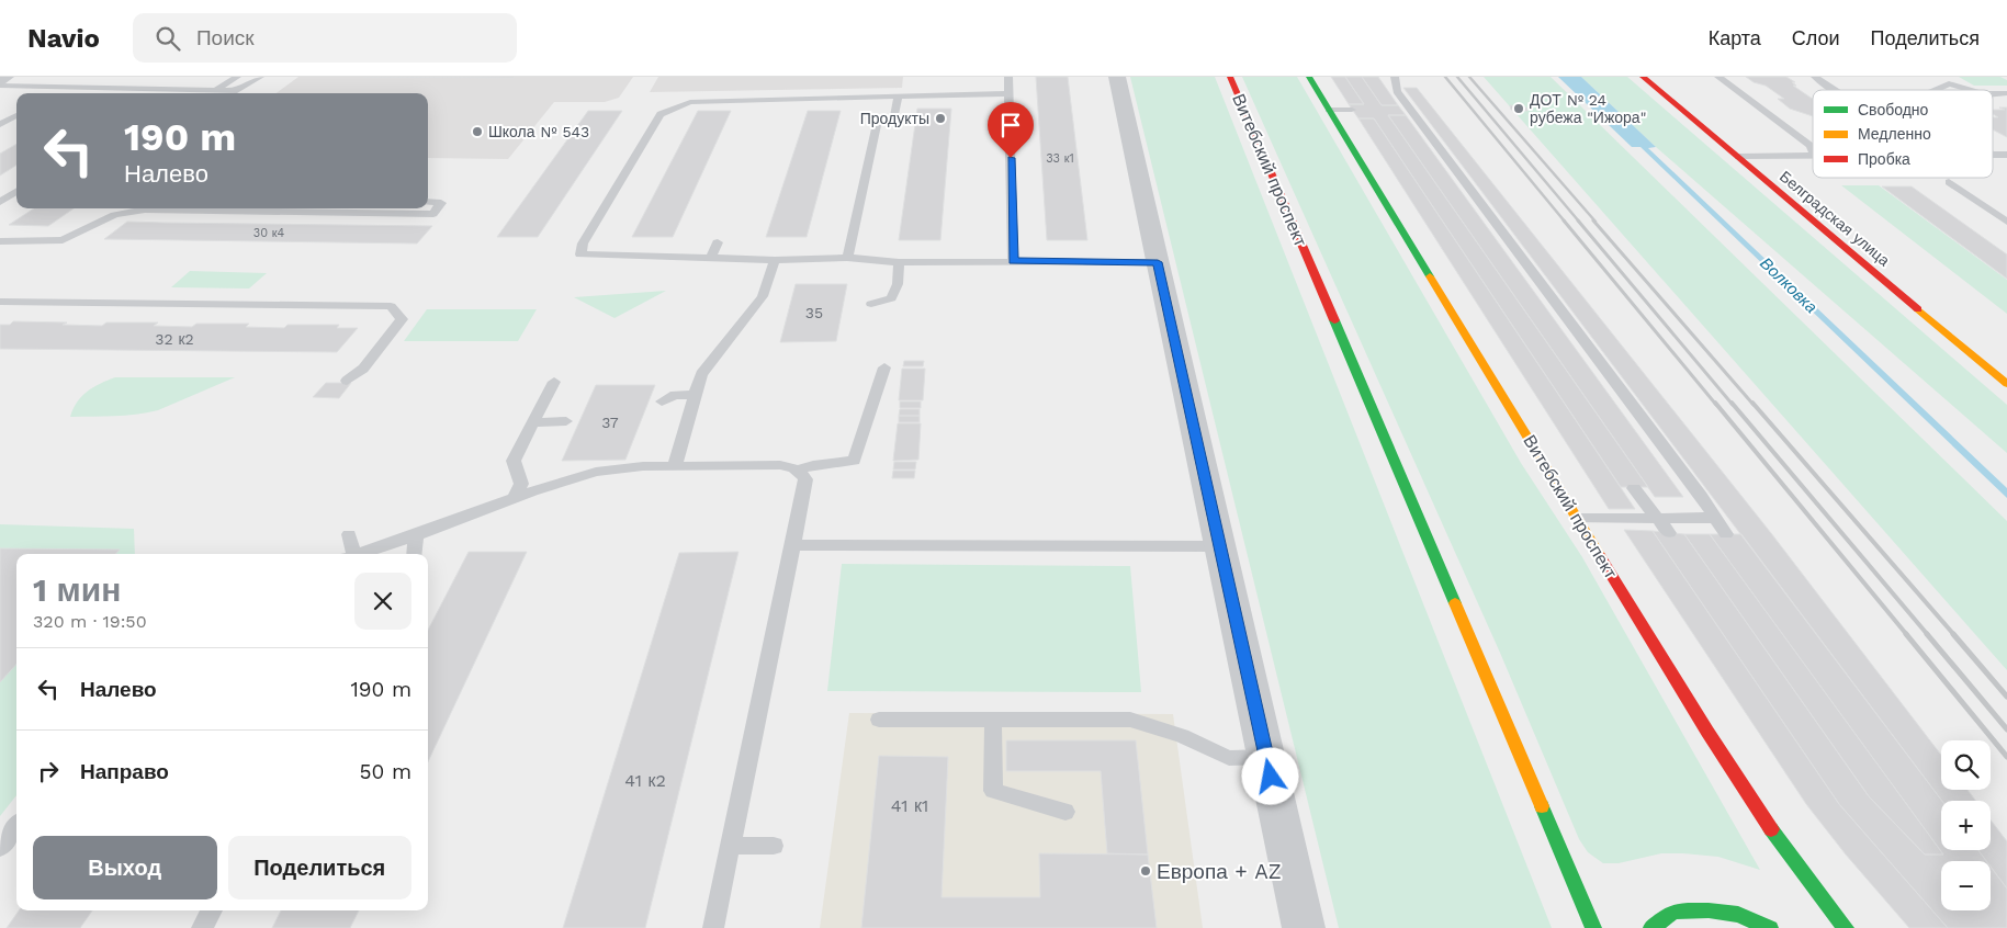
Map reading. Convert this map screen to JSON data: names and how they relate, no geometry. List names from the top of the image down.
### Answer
{
  "streets": {
    "main road": ["Витебский проспект", "Белградская улица"]
  },
  "water": ["Волковка"],
  "places": [
    "ДОТ № 24 рубежа \"Ижора\"",
    "Продукты",
    "Школа № 543",
    "Европа + AZ"
  ],
  "house_numbers": [
    "33 к1",
    "30 к4",
    "35",
    "32 к2",
    "37",
    "41 к2",
    "41 к1"
  ],
  "legend": ["Свободно", "Медленно", "Пробка"],
  "page": {
    "header": "Navio",
    "search": "Поиск",
    "nav": ["Карта", "Слои", "Поделиться"],
    "turn": ["190 m", "Налево"],
    "heading": ["1 мин", "320 m · 19:50"],
    "list": [
      {
        "name": "Налево",
        "value": "190 m"
      },
      {
        "name": "Направо",
        "value": "50 m"
      }
    ],
    "map_buttons": ["+", "−"],
    "buttons": ["Выход", "Поделиться"]
  }
}
